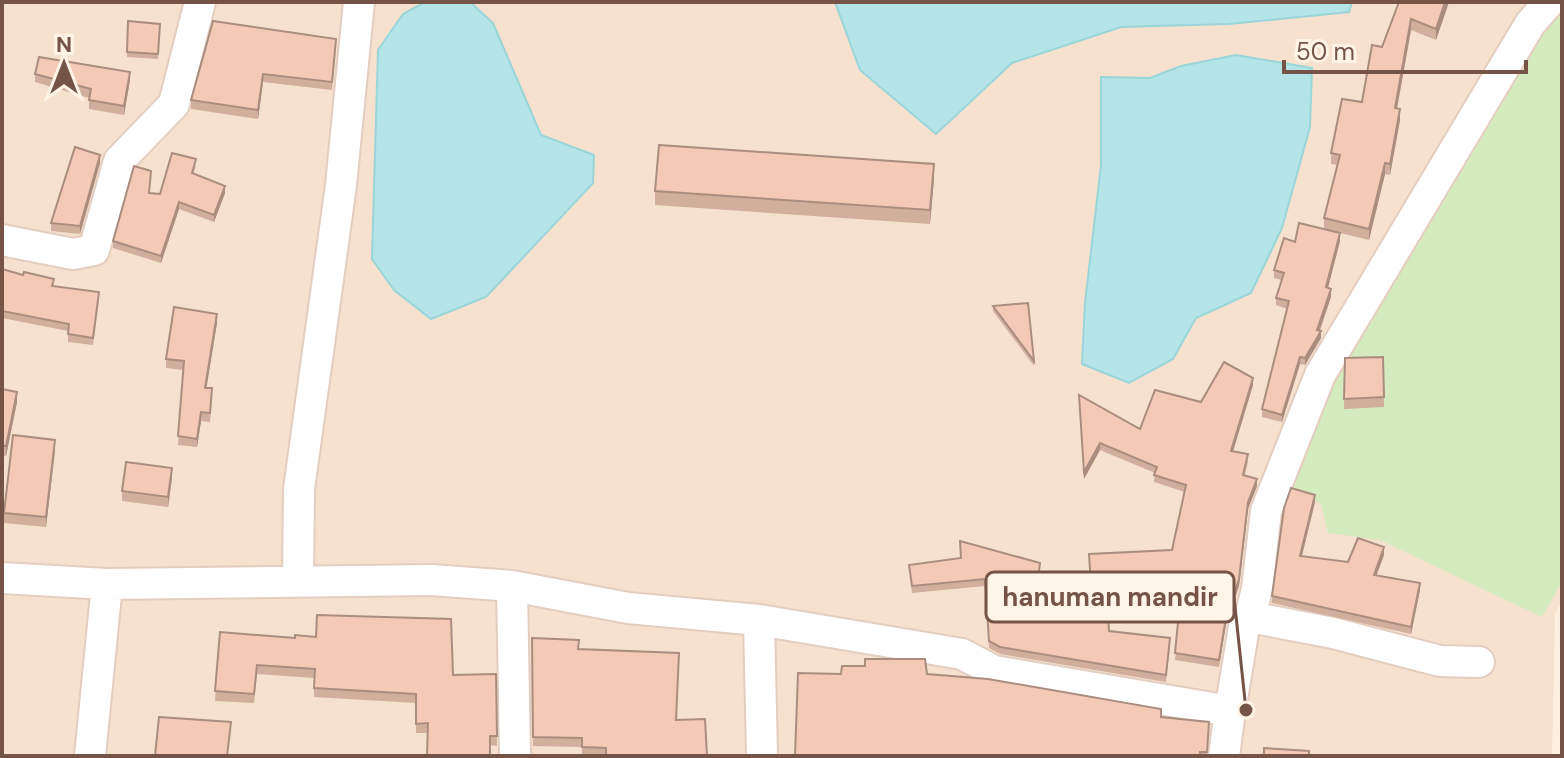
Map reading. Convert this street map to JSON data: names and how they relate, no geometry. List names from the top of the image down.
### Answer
{
  "places": ["hanuman mandir"],
  "scale_bar": "50 m",
  "north": "top"
}
